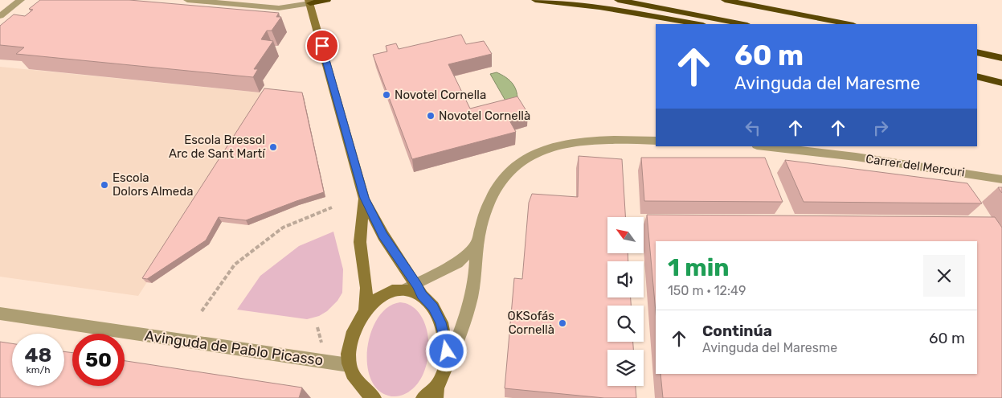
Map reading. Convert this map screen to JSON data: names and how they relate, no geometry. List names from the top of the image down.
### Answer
{
  "streets": {
    "street": ["Carrer del Mercuri", "Avinguda de Pablo Picasso"]
  },
  "places": [
    "Novotel Cornella",
    "Novotel Cornellà",
    "Escola Bressol Arc de Sant Martí",
    "Escola Dolors Almeda",
    "OKSofás Cornellà"
  ],
  "north": "top left",
  "page": {
    "turn": ["60 m", "Avinguda del Maresme"],
    "heading": ["1 min", "150 m · 12:49"],
    "list": [
      {
        "name": "Continúa",
        "note": "Avinguda del Maresme",
        "value": "60 m"
      }
    ],
    "speed": "48 km/h",
    "limit": "50"
  }
}
